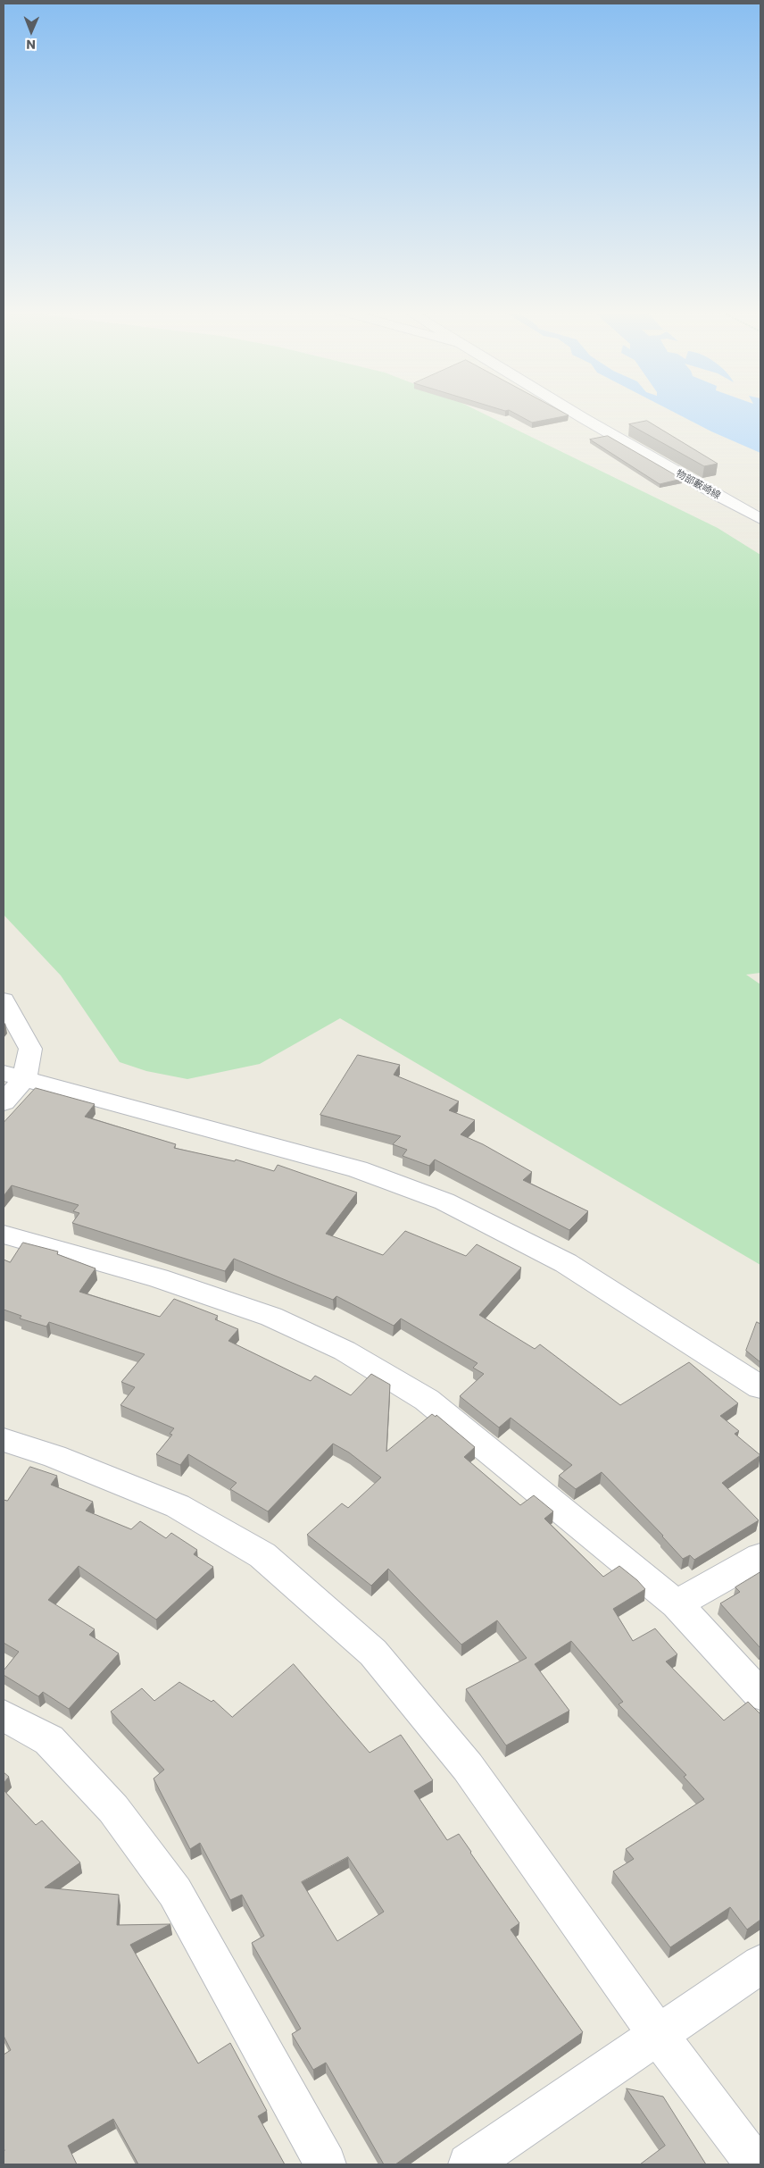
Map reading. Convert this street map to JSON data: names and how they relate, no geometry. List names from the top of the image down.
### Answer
{
  "streets": {
    "street": ["物部藪崎線"]
  },
  "north": "bottom"
}
